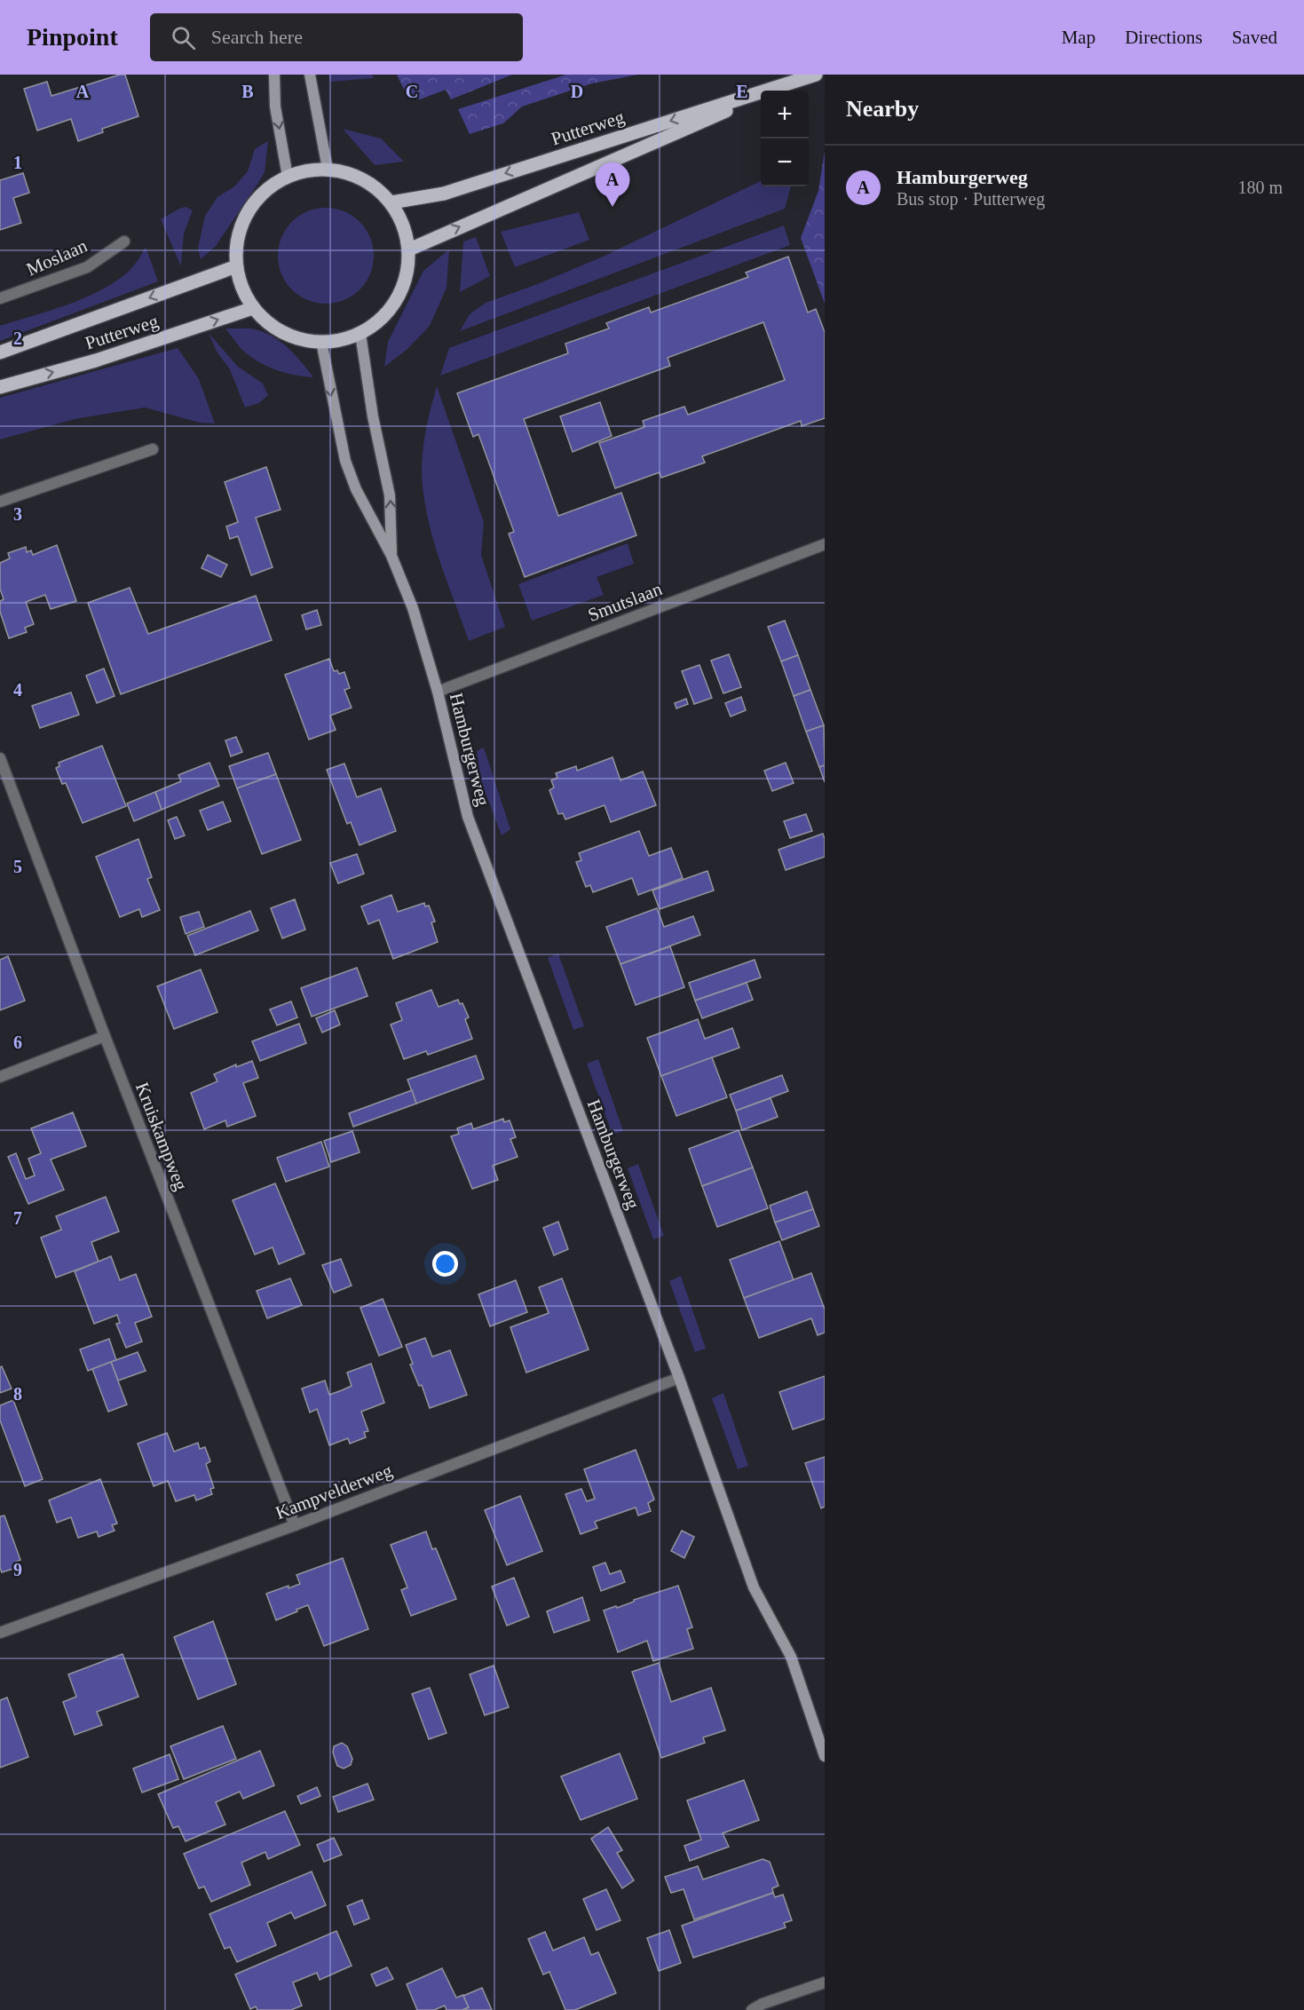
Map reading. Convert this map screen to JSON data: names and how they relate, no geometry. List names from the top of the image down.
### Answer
{
  "streets": {
    "main road": ["Putterweg"],
    "street": [
      "Moslaan",
      "Smutslaan",
      "Hamburgerweg",
      "Kruiskampweg",
      "Kampvelderweg"
    ]
  },
  "crossings": [
    ["Putterweg", "Hamburgerweg"],
    ["Smutslaan", "Hamburgerweg"],
    ["Hamburgerweg", "Kampvelderweg"],
    ["Kruiskampweg", "Kampvelderweg"]
  ],
  "page": {
    "header": "Pinpoint",
    "search": "Search here",
    "nav": ["Map", "Directions", "Saved"],
    "heading": "Nearby",
    "map_buttons": ["+", "−"],
    "list": [
      {
        "mark": "A",
        "name": "Hamburgerweg",
        "note": "Bus stop · Putterweg",
        "value": "180 m"
      }
    ],
    "pins": "A"
  },
  "grid": {
    "columns": [
      "A",
      "B",
      "C",
      "D",
      "E"
    ],
    "rows": [
      "1",
      "2",
      "3",
      "4",
      "5",
      "6",
      "7",
      "8",
      "9"
    ]
  }
}
